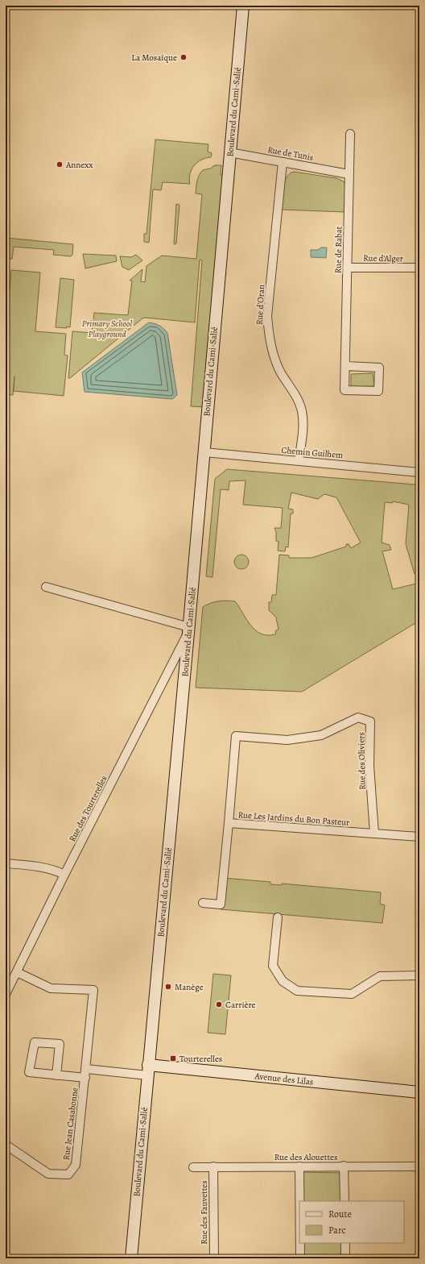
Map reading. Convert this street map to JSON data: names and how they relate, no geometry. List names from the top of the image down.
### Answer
{
  "streets": {
    "street": [
      "Boulevard du Cami-Salié",
      "Rue de Tunis",
      "Rue de Rabat",
      "Rue d'Alger",
      "Rue d'Oran",
      "Chemin Guilhem",
      "Rue des Oliviers",
      "Rue des Tourterelles",
      "Rue Les Jardins du Bon Pasteur",
      "Avenue des Lilas",
      "Rue Jean Casabonne",
      "Rue des Alouettes",
      "Rue des Fauvettes"
    ]
  },
  "crossings": [
    ["Boulevard du Cami-Salié", "Rue de Tunis"],
    ["Boulevard du Cami-Salié", "Chemin Guilhem"],
    ["Boulevard du Cami-Salié", "Rue des Tourterelles"],
    ["Boulevard du Cami-Salié", "Avenue des Lilas"],
    ["Rue de Tunis", "Rue de Rabat"],
    ["Rue de Tunis", "Rue d'Oran"],
    ["Rue de Rabat", "Rue d'Alger"],
    ["Rue d'Oran", "Chemin Guilhem"],
    ["Rue des Oliviers", "Rue Les Jardins du Bon Pasteur"],
    ["Rue des Tourterelles", "Rue Jean Casabonne"],
    ["Rue des Alouettes", "Rue des Fauvettes"]
  ],
  "parks": ["Primary School Playground"],
  "places": {
    "other": [
      "La Mosaïque",
      "Annexx",
      "Manège",
      "Carrière"
    ],
    "transit": ["Tourterelles"]
  },
  "legend": ["Route", "Parc"]
}
